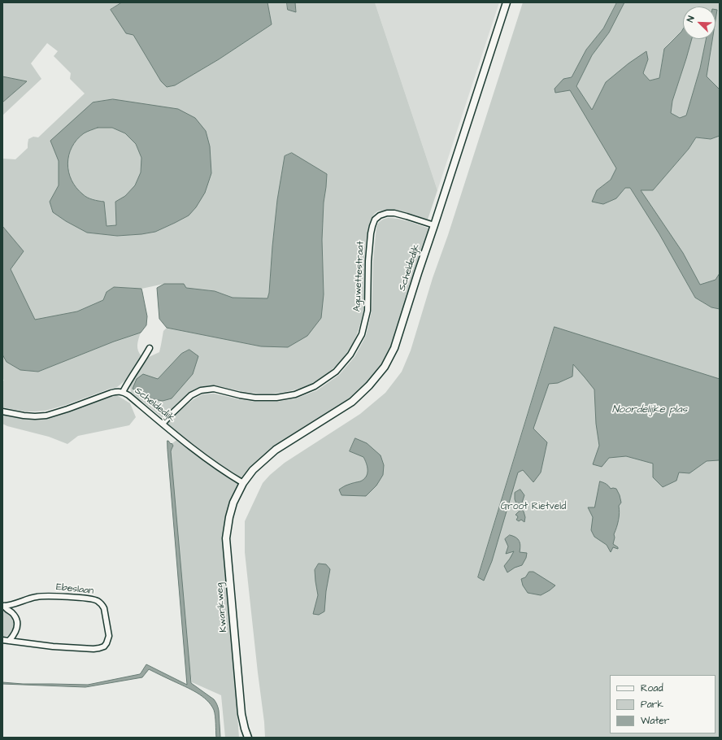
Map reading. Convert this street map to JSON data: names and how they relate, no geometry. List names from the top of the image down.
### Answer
{
  "streets": {
    "street": [
      "Scheldedijk",
      "Aguwettestraat",
      "Ebeslaan",
      "Kwarikweg"
    ]
  },
  "crossings": [
    ["Scheldedijk", "Aguwettestraat"],
    ["Scheldedijk", "Kwarikweg"]
  ],
  "water": ["Noordelijke plas"],
  "parks": ["Groot Rietveld"],
  "legend": ["Road", "Park", "Water"],
  "north": "top left"
}
